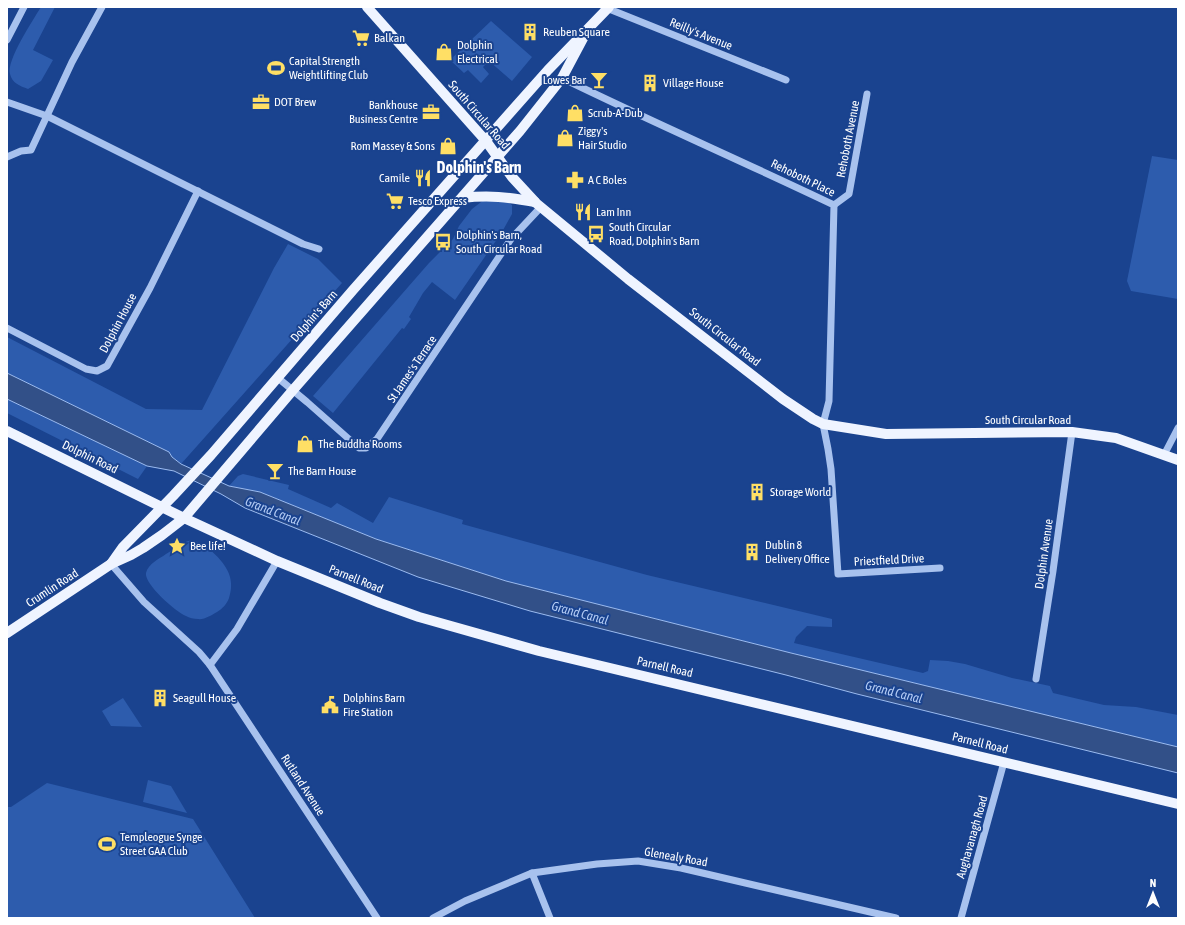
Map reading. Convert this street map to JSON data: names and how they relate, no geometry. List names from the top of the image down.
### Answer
{
  "streets": {
    "main road": [
      "South Circular Road",
      "Dolphin's Barn",
      "Dolphin Road",
      "Parnell Road",
      "Crumlin Road"
    ],
    "street": [
      "Reilly's Avenue",
      "Rehoboth Avenue",
      "Rehoboth Place",
      "Dolphin House",
      "St James's Terrace",
      "Dolphin Avenue",
      "Priestfield Drive",
      "Rutland Avenue",
      "Aughavanagh Road",
      "Glenealy Road"
    ]
  },
  "crossings": [
    ["South Circular Road", "Rehoboth Place"],
    ["South Circular Road", "Dolphin's Barn"],
    ["South Circular Road", "St James's Terrace"],
    ["South Circular Road", "Dolphin Avenue"],
    ["South Circular Road", "Priestfield Drive"],
    ["Rehoboth Avenue", "Rehoboth Place"],
    ["Rehoboth Place", "Priestfield Drive"],
    ["Dolphin's Barn", "St James's Terrace"],
    ["Dolphin's Barn", "Dolphin Road"],
    ["Dolphin's Barn", "Parnell Road"],
    ["Dolphin's Barn", "Crumlin Road"],
    ["Dolphin Road", "Parnell Road"],
    ["Dolphin Road", "Crumlin Road"],
    ["Parnell Road", "Crumlin Road"],
    ["Parnell Road", "Aughavanagh Road"],
    ["Crumlin Road", "Rutland Avenue"]
  ],
  "districts": ["Dolphin's Barn"],
  "water": ["Grand Canal"],
  "places": {
    "building": [
      "Reuben Square",
      "Village House",
      "Storage World",
      "Dublin 8 Delivery Office",
      "Seagull House"
    ],
    "supermarket": ["Balkan", "Tesco Express"],
    "shop": [
      "Dolphin Electrical",
      "Scrub-A-Dub",
      "Ziggy's Hair Studio",
      "Rom Massey & Sons",
      "The Buddha Rooms"
    ],
    "sports": ["Capital Strength Weightlifting Club", "Templeogue Synge Street GAA Club"],
    "bar": ["Lowes Bar", "The Barn House"],
    "office": ["DOT Brew", "Bankhouse Business Centre"],
    "restaurant": ["Camile", "Lam Inn"],
    "pharmacy": ["A C Boles"],
    "bus stop": ["South Circular Road, Dolphin's Barn", "Dolphin's Barn, South Circular Road"],
    "place": ["Bee life!"],
    "public building": ["Dolphins Barn Fire Station"]
  },
  "north": "top"
}
